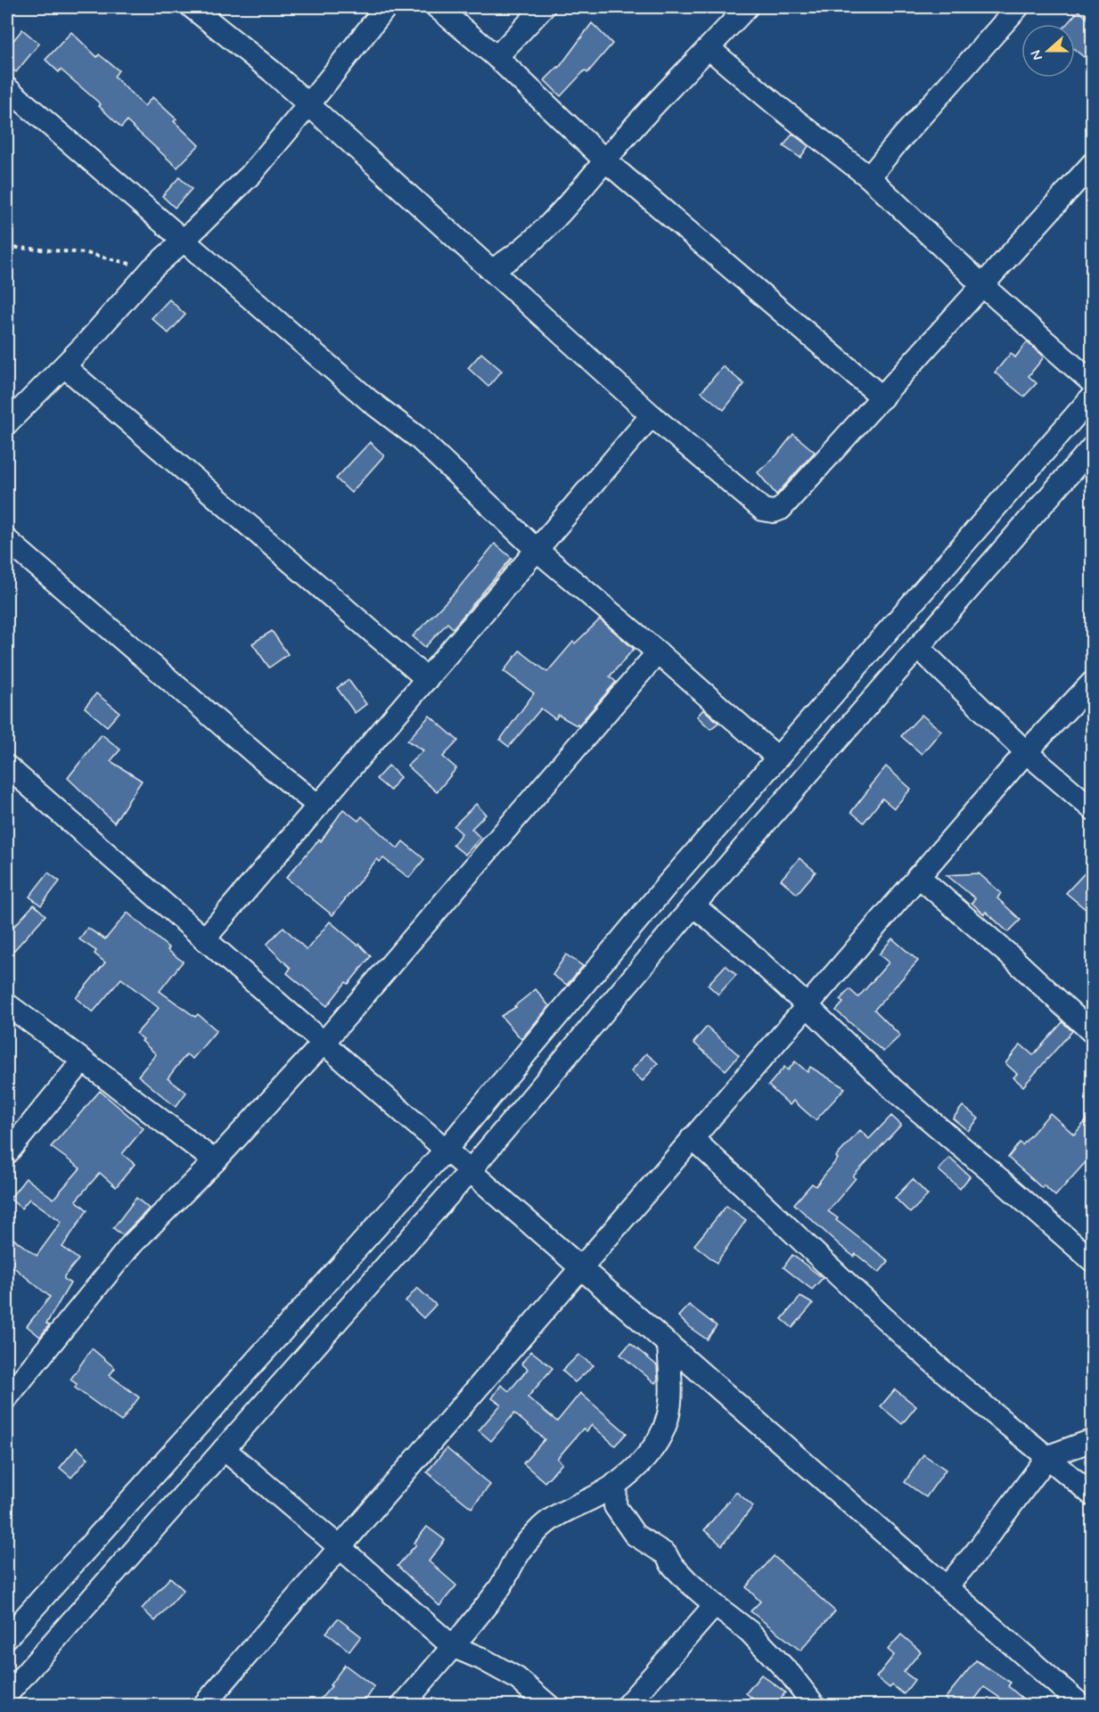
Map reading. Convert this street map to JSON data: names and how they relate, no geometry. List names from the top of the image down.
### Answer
{
  "north": "left"
}
